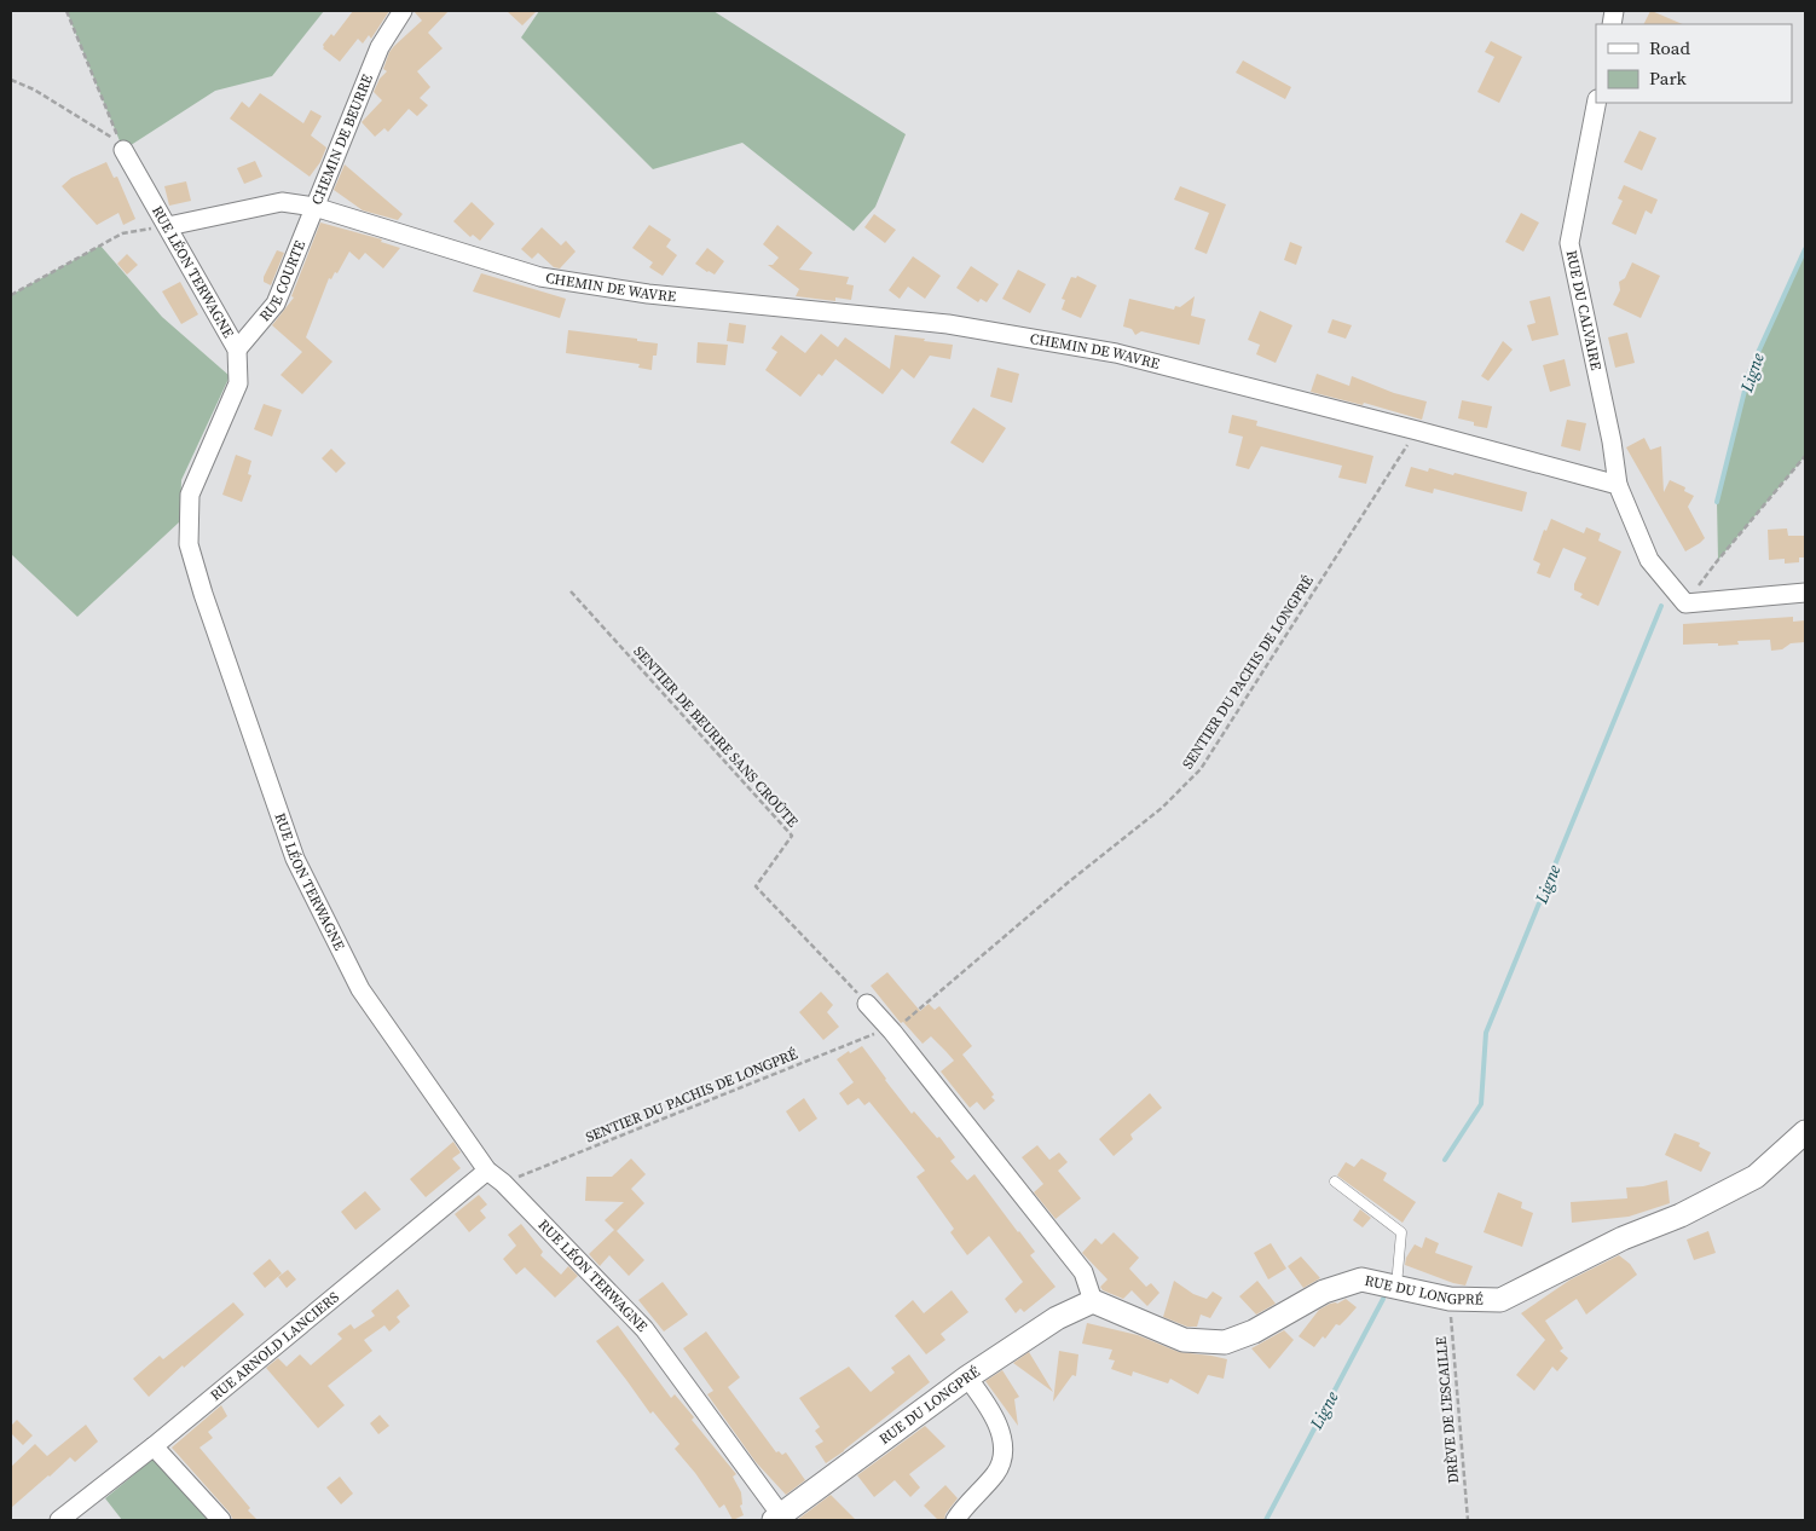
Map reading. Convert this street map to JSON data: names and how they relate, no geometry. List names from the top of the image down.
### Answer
{
  "streets": {
    "street": [
      "CHEMIN DE BEURRE",
      "RUE LÉON TERWAGNE",
      "RUE COURTE",
      "CHEMIN DE WAVRE",
      "RUE DU CALVAIRE",
      "RUE DU LONGPRÉ",
      "RUE ARNOLD LANCIERS"
    ],
    "path": ["SENTIER DU PACHIS DE LONGPRÉ", "SENTIER DE BEURRE SANS CROÛTE", "DRÈVE DE L'ESCAILLE"]
  },
  "crossings": [
    ["CHEMIN DE BEURRE", "RUE LÉON TERWAGNE"],
    ["CHEMIN DE BEURRE", "RUE COURTE"],
    ["CHEMIN DE BEURRE", "CHEMIN DE WAVRE"],
    ["RUE LÉON TERWAGNE", "RUE COURTE"],
    ["RUE LÉON TERWAGNE", "SENTIER DU PACHIS DE LONGPRÉ"],
    ["RUE LÉON TERWAGNE", "RUE DU LONGPRÉ"],
    ["RUE LÉON TERWAGNE", "RUE ARNOLD LANCIERS"],
    ["RUE COURTE", "CHEMIN DE WAVRE"],
    ["CHEMIN DE WAVRE", "RUE DU CALVAIRE"],
    ["CHEMIN DE WAVRE", "SENTIER DU PACHIS DE LONGPRÉ"],
    ["RUE DU LONGPRÉ", "DRÈVE DE L'ESCAILLE"]
  ],
  "water": ["Ligne"],
  "legend": ["Road", "Park"]
}
